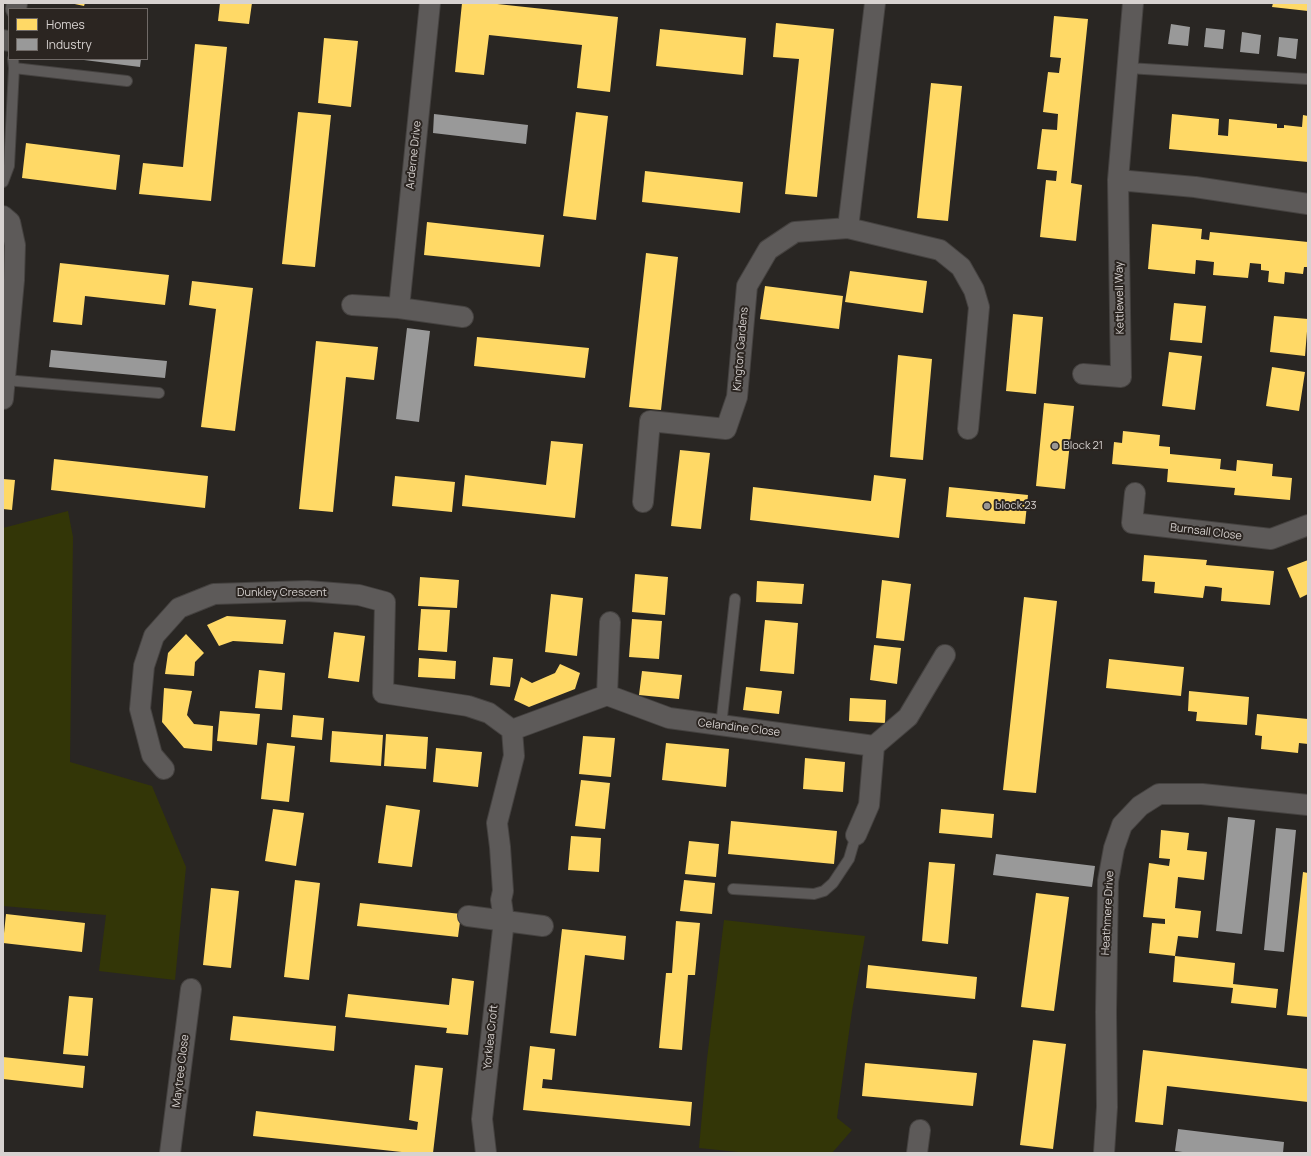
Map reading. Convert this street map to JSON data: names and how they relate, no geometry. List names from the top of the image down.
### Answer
{
  "streets": {
    "street": [
      "Arderne Drive",
      "Kettlewell Way",
      "Kington Gardens",
      "Burnsall Close",
      "Dunkley Crescent",
      "Celandine Close",
      "Heathmere Drive",
      "Yorklea Croft",
      "Maytree Close"
    ]
  },
  "places": ["Block 21", "block 23"],
  "legend": ["Homes", "Industry"]
}
